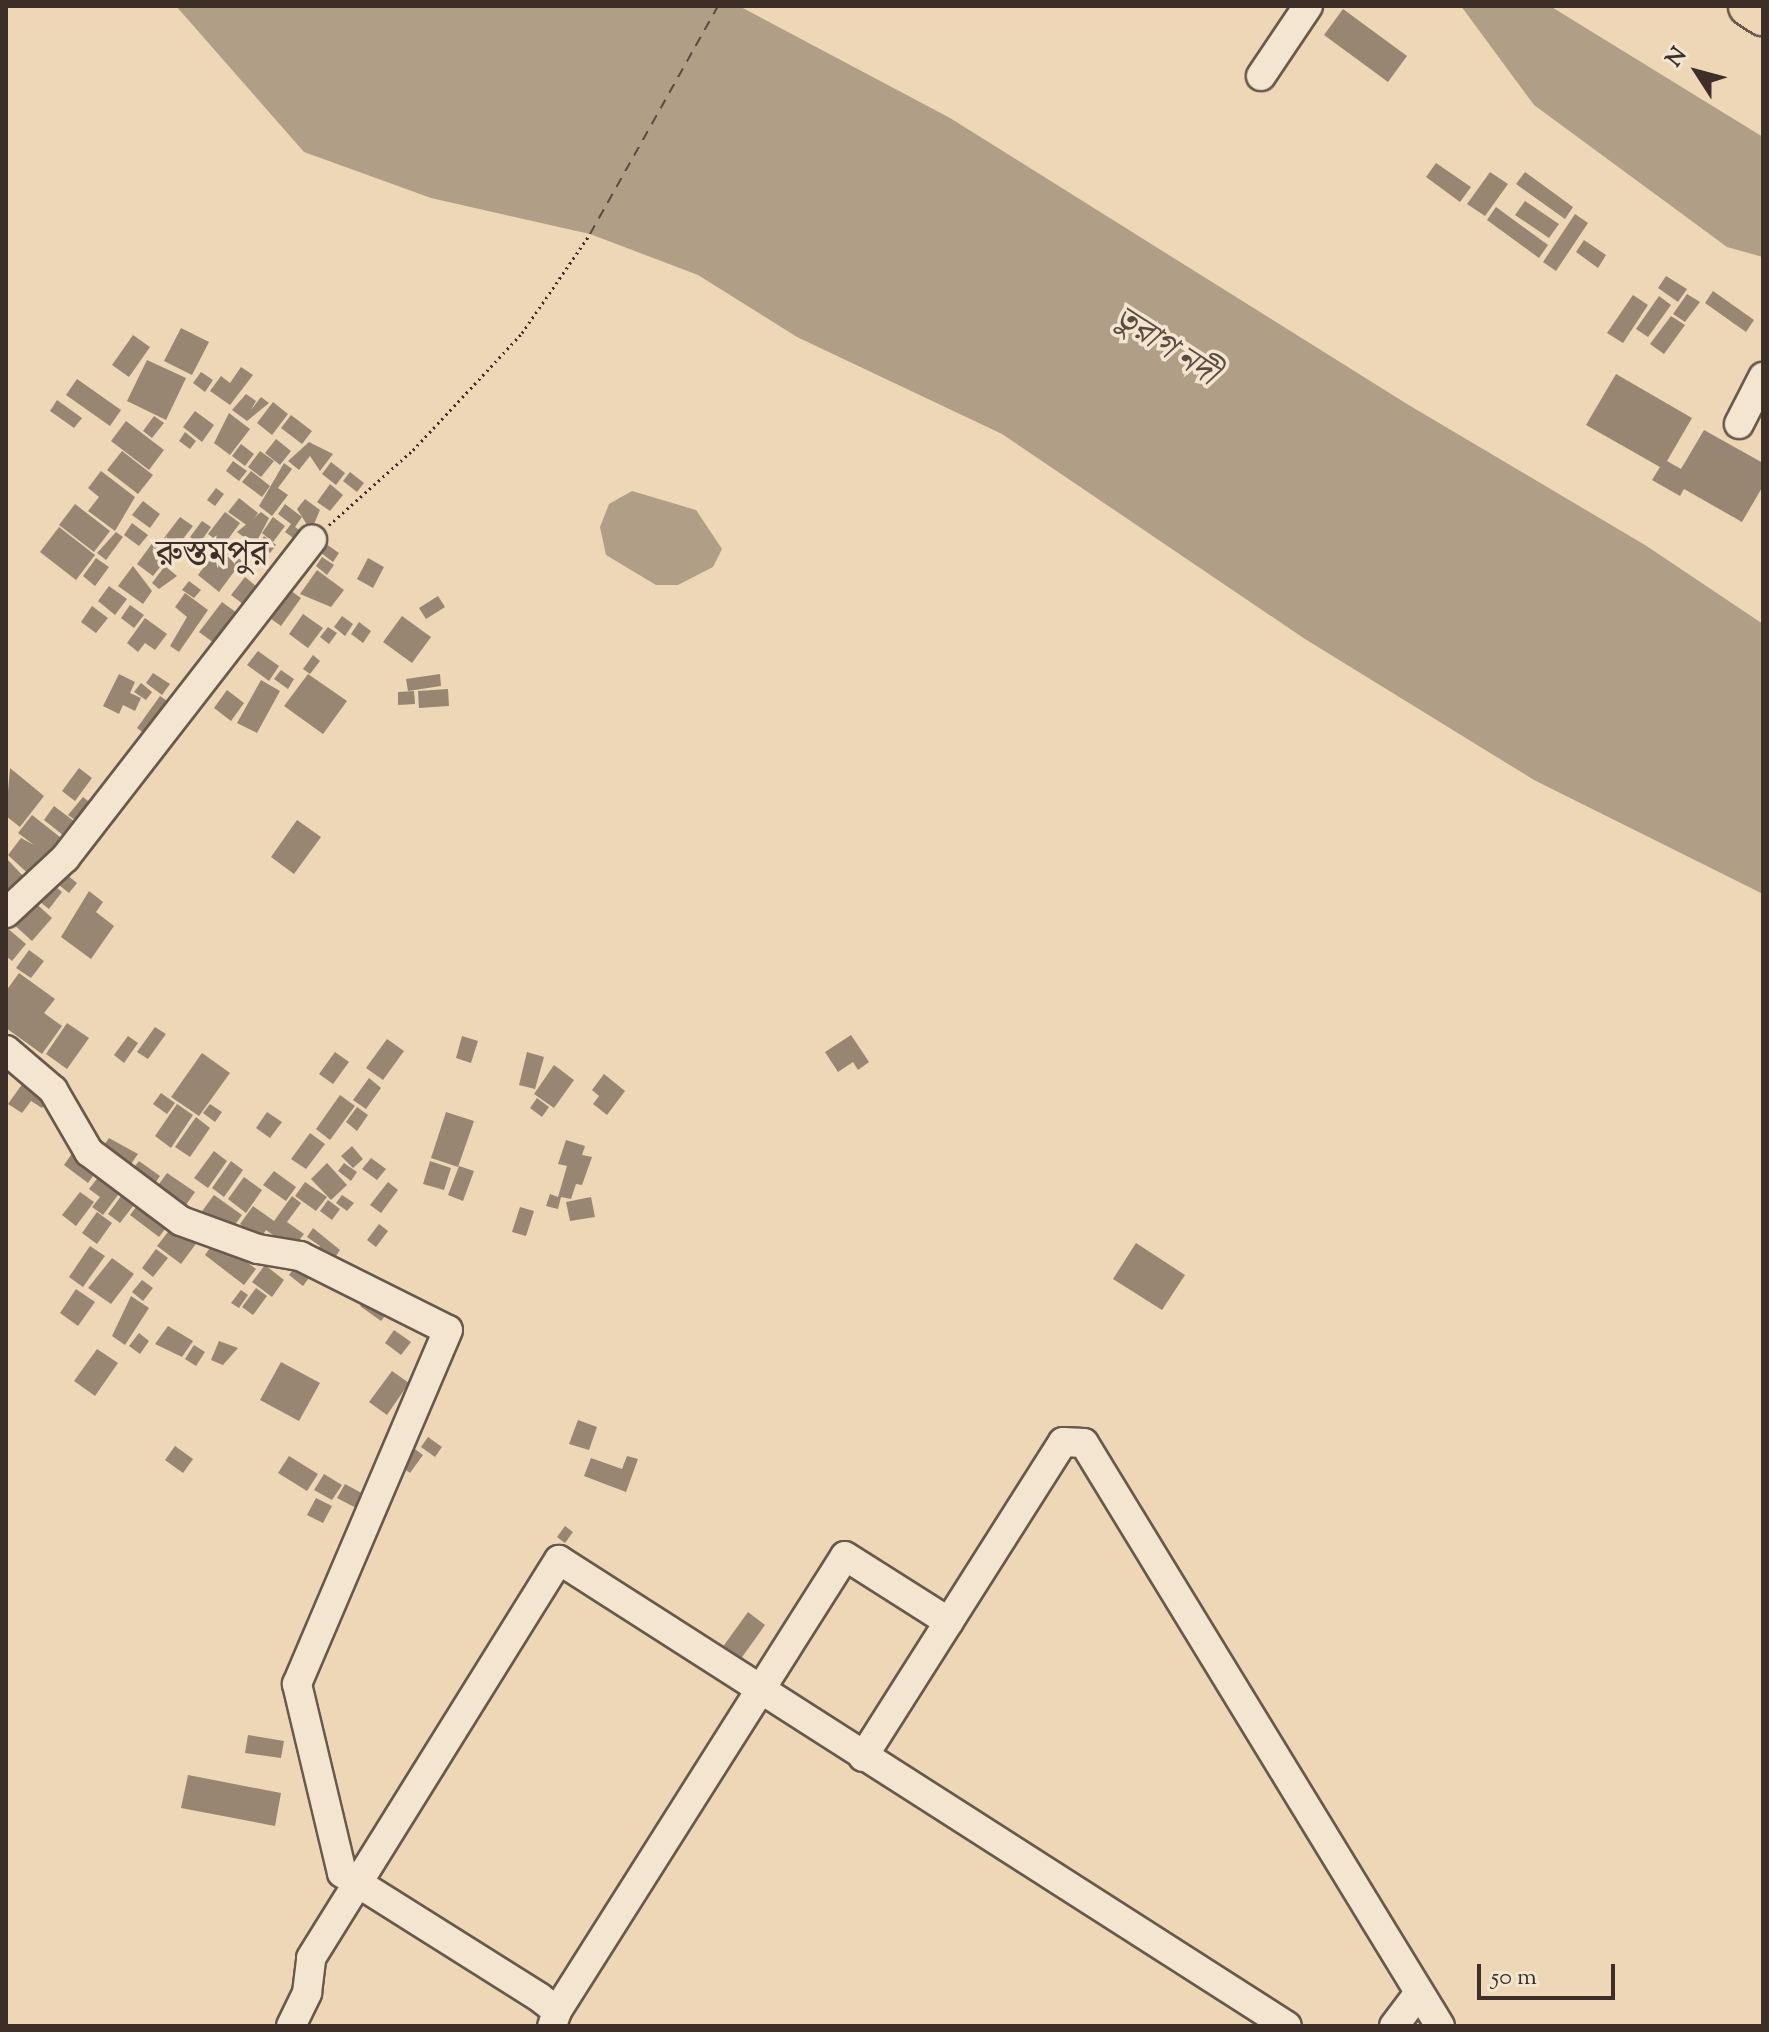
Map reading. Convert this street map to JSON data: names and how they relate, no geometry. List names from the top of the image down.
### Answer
{
  "districts": ["রুস্তমপুর"],
  "water": ["তুরাগ নদী"],
  "scale_bar": "50 m",
  "north": "top left"
}
